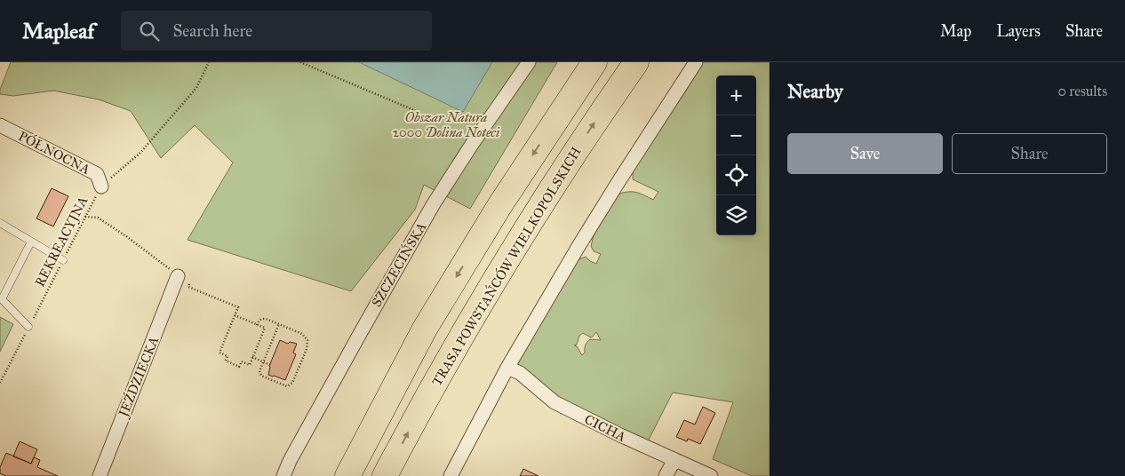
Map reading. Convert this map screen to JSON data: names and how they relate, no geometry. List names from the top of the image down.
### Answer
{
  "streets": {
    "highway": ["TRASA POWSTAŃCÓW WIELKOPOLSKICH"],
    "street": [
      "PÓŁNOCNA",
      "SZCZECIŃSKA",
      "JEŹDZIECKA",
      "CICHA"
    ],
    "path": ["REKREACYJNA"]
  },
  "crossings": [
    ["PÓŁNOCNA", "REKREACYJNA"]
  ],
  "parks": ["Obszar Natura 2000 Dolina Noteci"],
  "page": {
    "header": "Mapleaf",
    "search": "Search here",
    "nav": ["Map", "Layers", "Share"],
    "heading": ["Nearby", "0 results"],
    "map_buttons": ["+", "−"],
    "buttons": ["Save", "Share"]
  }
}
